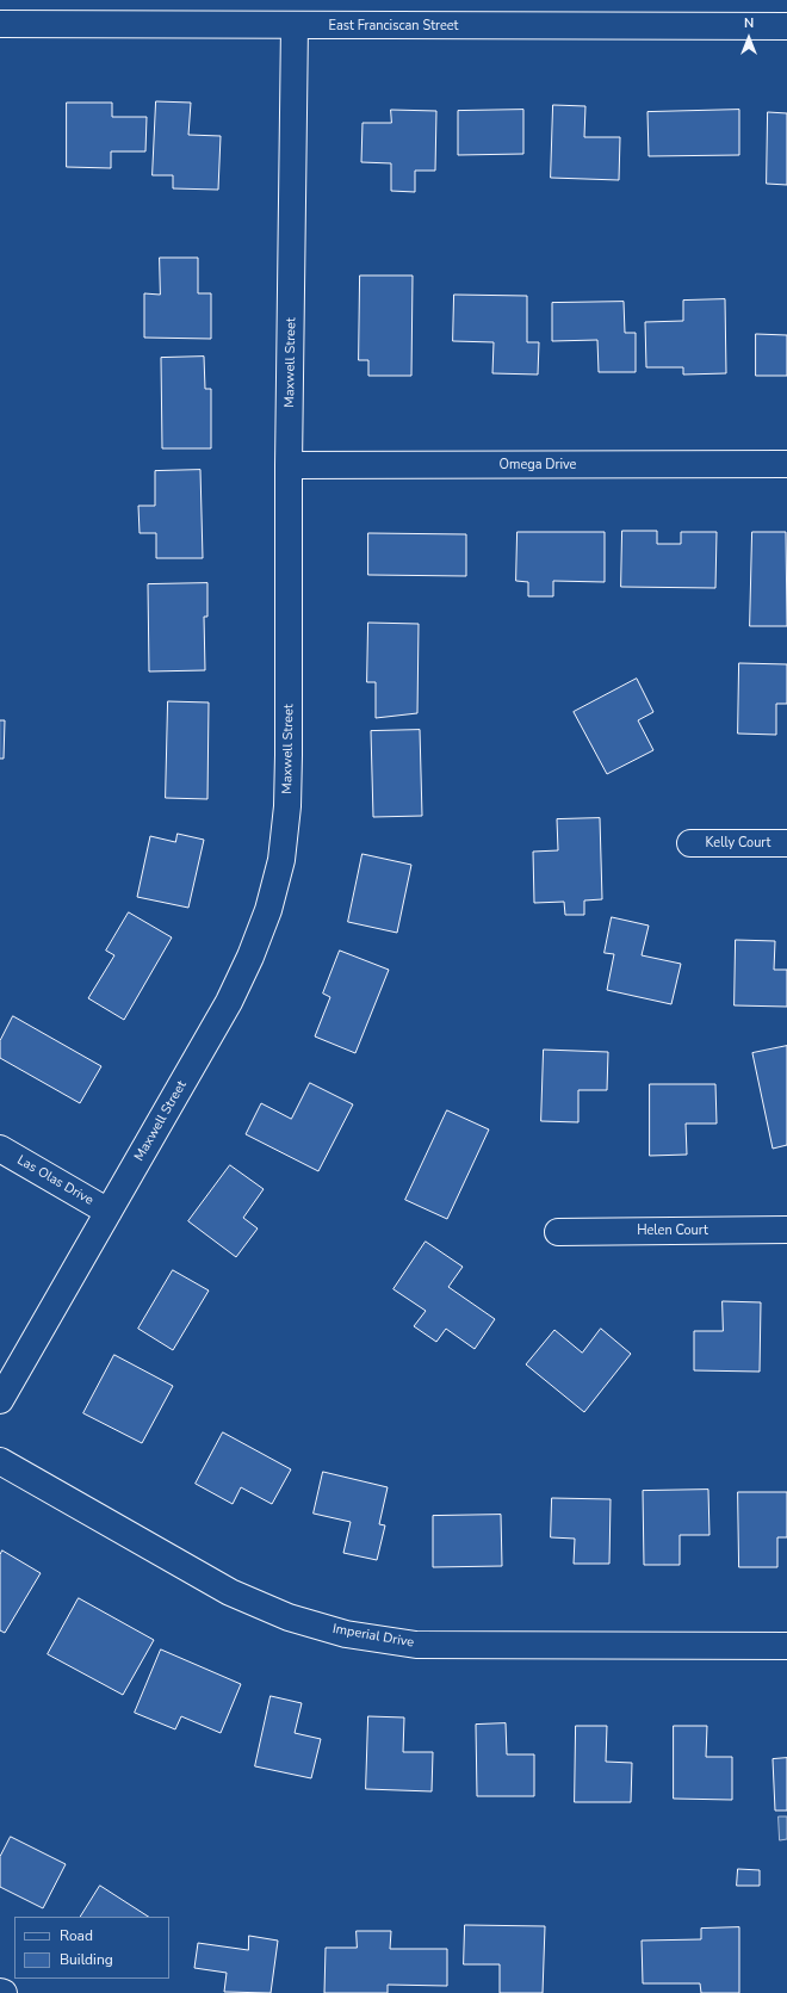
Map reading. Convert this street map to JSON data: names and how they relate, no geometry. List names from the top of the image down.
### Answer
{
  "streets": {
    "street": [
      "East Franciscan Street",
      "Maxwell Street",
      "Omega Drive",
      "Kelly Court",
      "Las Olas Drive",
      "Helen Court",
      "Imperial Drive"
    ]
  },
  "crossings": [
    ["East Franciscan Street", "Maxwell Street"],
    ["Maxwell Street", "Omega Drive"],
    ["Maxwell Street", "Las Olas Drive"]
  ],
  "legend": ["Road", "Building"],
  "north": "top"
}
